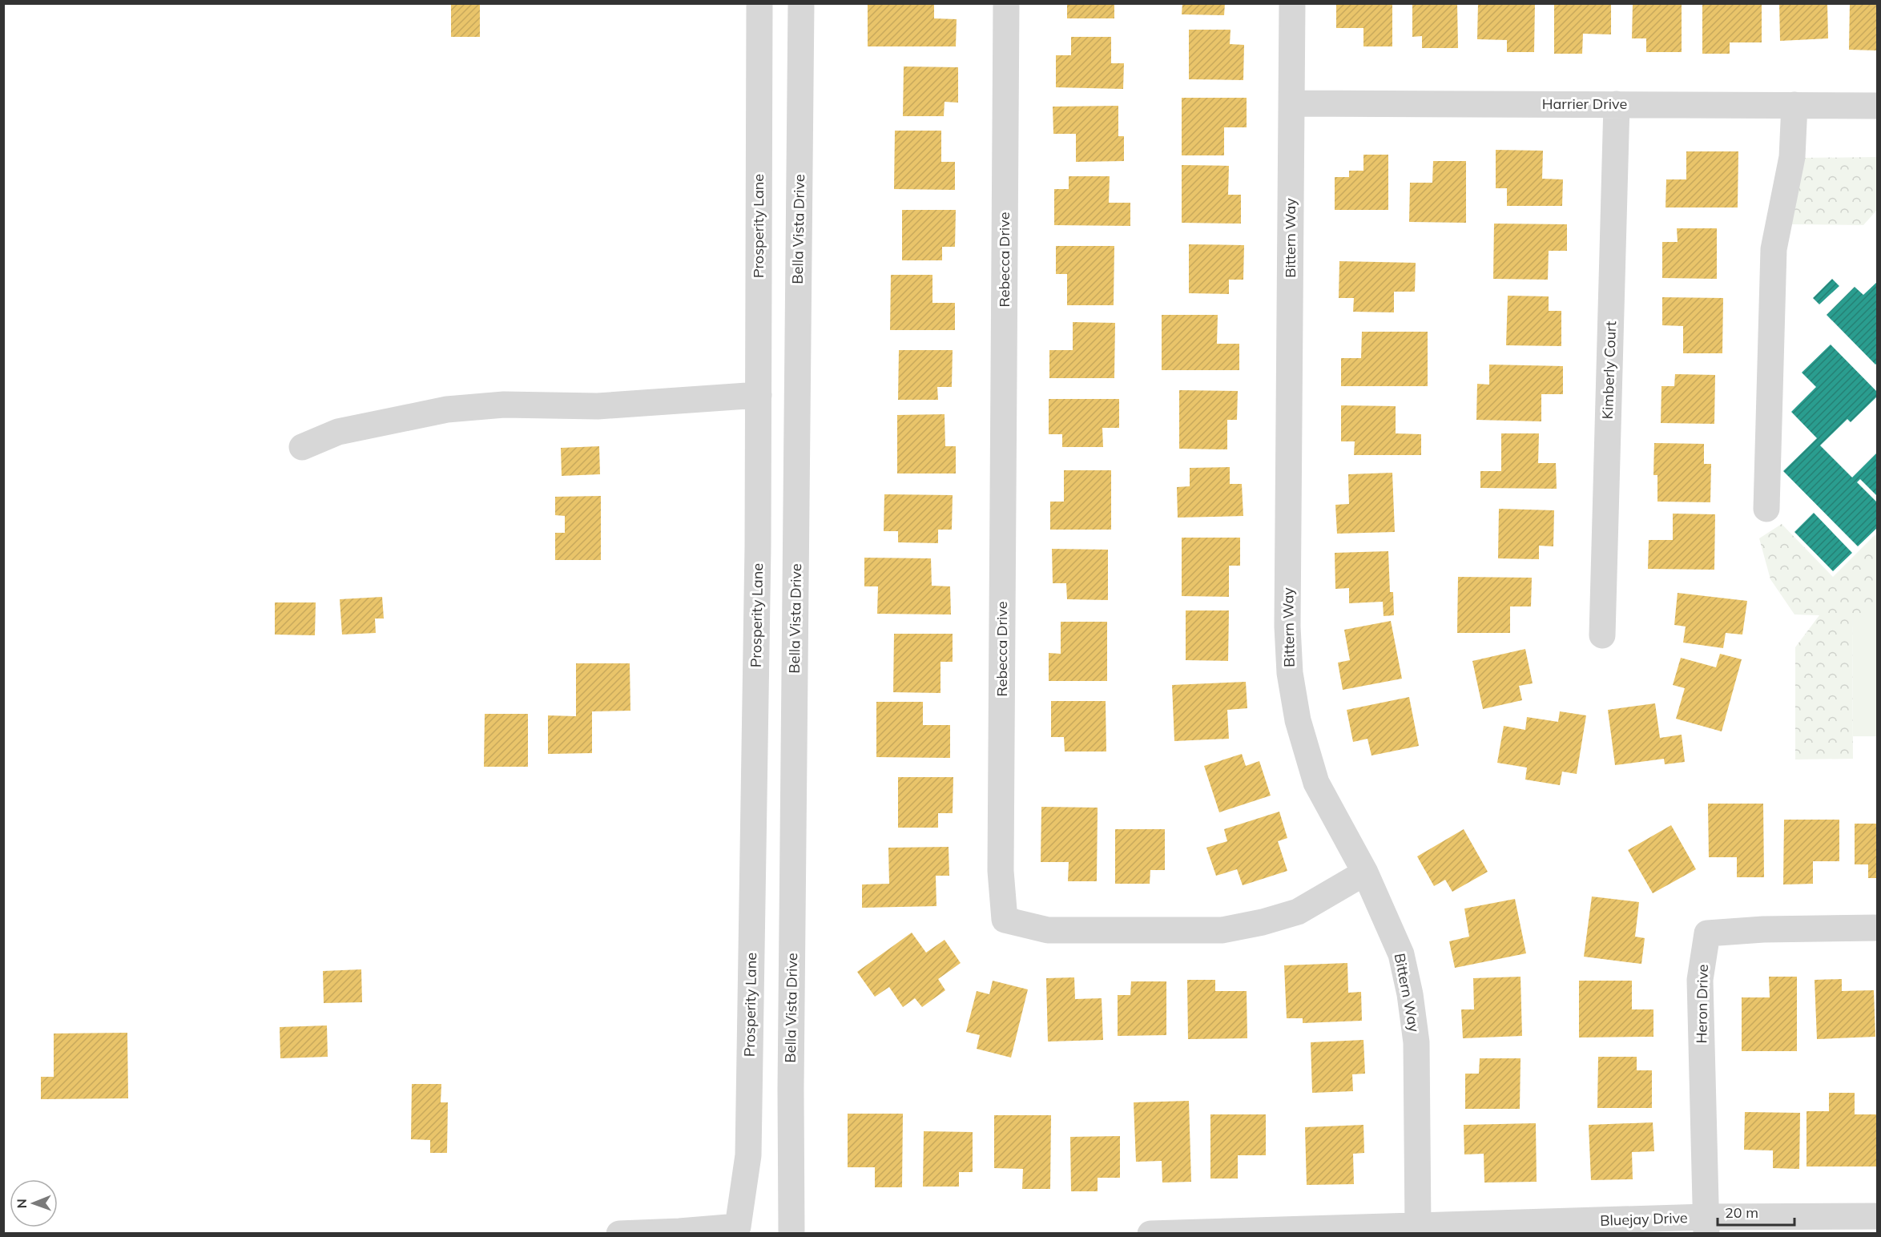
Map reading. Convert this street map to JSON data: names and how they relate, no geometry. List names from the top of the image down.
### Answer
{
  "streets": {
    "street": [
      "Harrier Drive",
      "Prosperity Lane",
      "Bella Vista Drive",
      "Bittern Way",
      "Rebecca Drive",
      "Kimberly Court",
      "Heron Drive",
      "Bluejay Drive"
    ]
  },
  "crossings": [
    ["Harrier Drive", "Bittern Way"],
    ["Harrier Drive", "Kimberly Court"],
    ["Bittern Way", "Rebecca Drive"],
    ["Bittern Way", "Bluejay Drive"],
    ["Heron Drive", "Bluejay Drive"]
  ],
  "scale_bar": "20 m",
  "north": "left"
}
